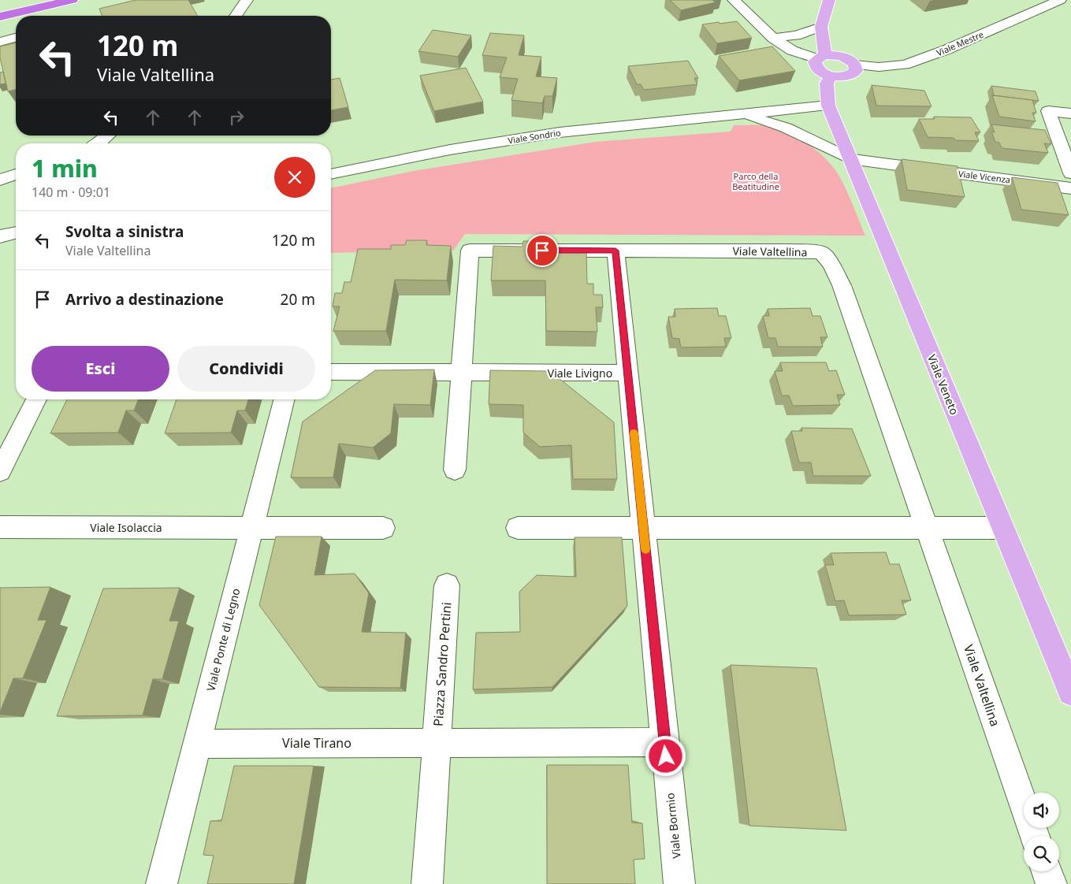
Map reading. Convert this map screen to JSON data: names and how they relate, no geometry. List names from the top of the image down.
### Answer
{
  "streets": {
    "main road": ["Viale Veneto"],
    "street": [
      "Viale Mestre",
      "Viale Sondrio",
      "Viale Vicenza",
      "Viale Valtellina",
      "Viale Livigno",
      "Viale Isolaccia",
      "Viale Ponte di Legno",
      "Piazza Sandro Pertini",
      "Viale Tirano",
      "Viale Bormio"
    ]
  },
  "crossings": [
    ["Viale Sondrio", "Viale Vicenza"],
    ["Viale Sondrio", "Viale Veneto"],
    ["Viale Vicenza", "Viale Veneto"],
    ["Viale Valtellina", "Viale Livigno"],
    ["Viale Valtellina", "Viale Bormio"],
    ["Viale Livigno", "Viale Bormio"],
    ["Viale Isolaccia", "Viale Ponte di Legno"],
    ["Viale Ponte di Legno", "Viale Tirano"],
    ["Piazza Sandro Pertini", "Viale Tirano"],
    ["Viale Tirano", "Viale Bormio"]
  ],
  "parks": ["Parco della Beatitudine"],
  "page": {
    "turn": ["120 m", "Viale Valtellina"],
    "heading": ["1 min", "140 m · 09:01"],
    "list": [
      {
        "name": "Svolta a sinistra",
        "note": "Viale Valtellina",
        "value": "120 m"
      },
      {
        "name": "Arrivo a destinazione",
        "value": "20 m"
      }
    ],
    "buttons": ["Esci", "Condividi"]
  }
}
